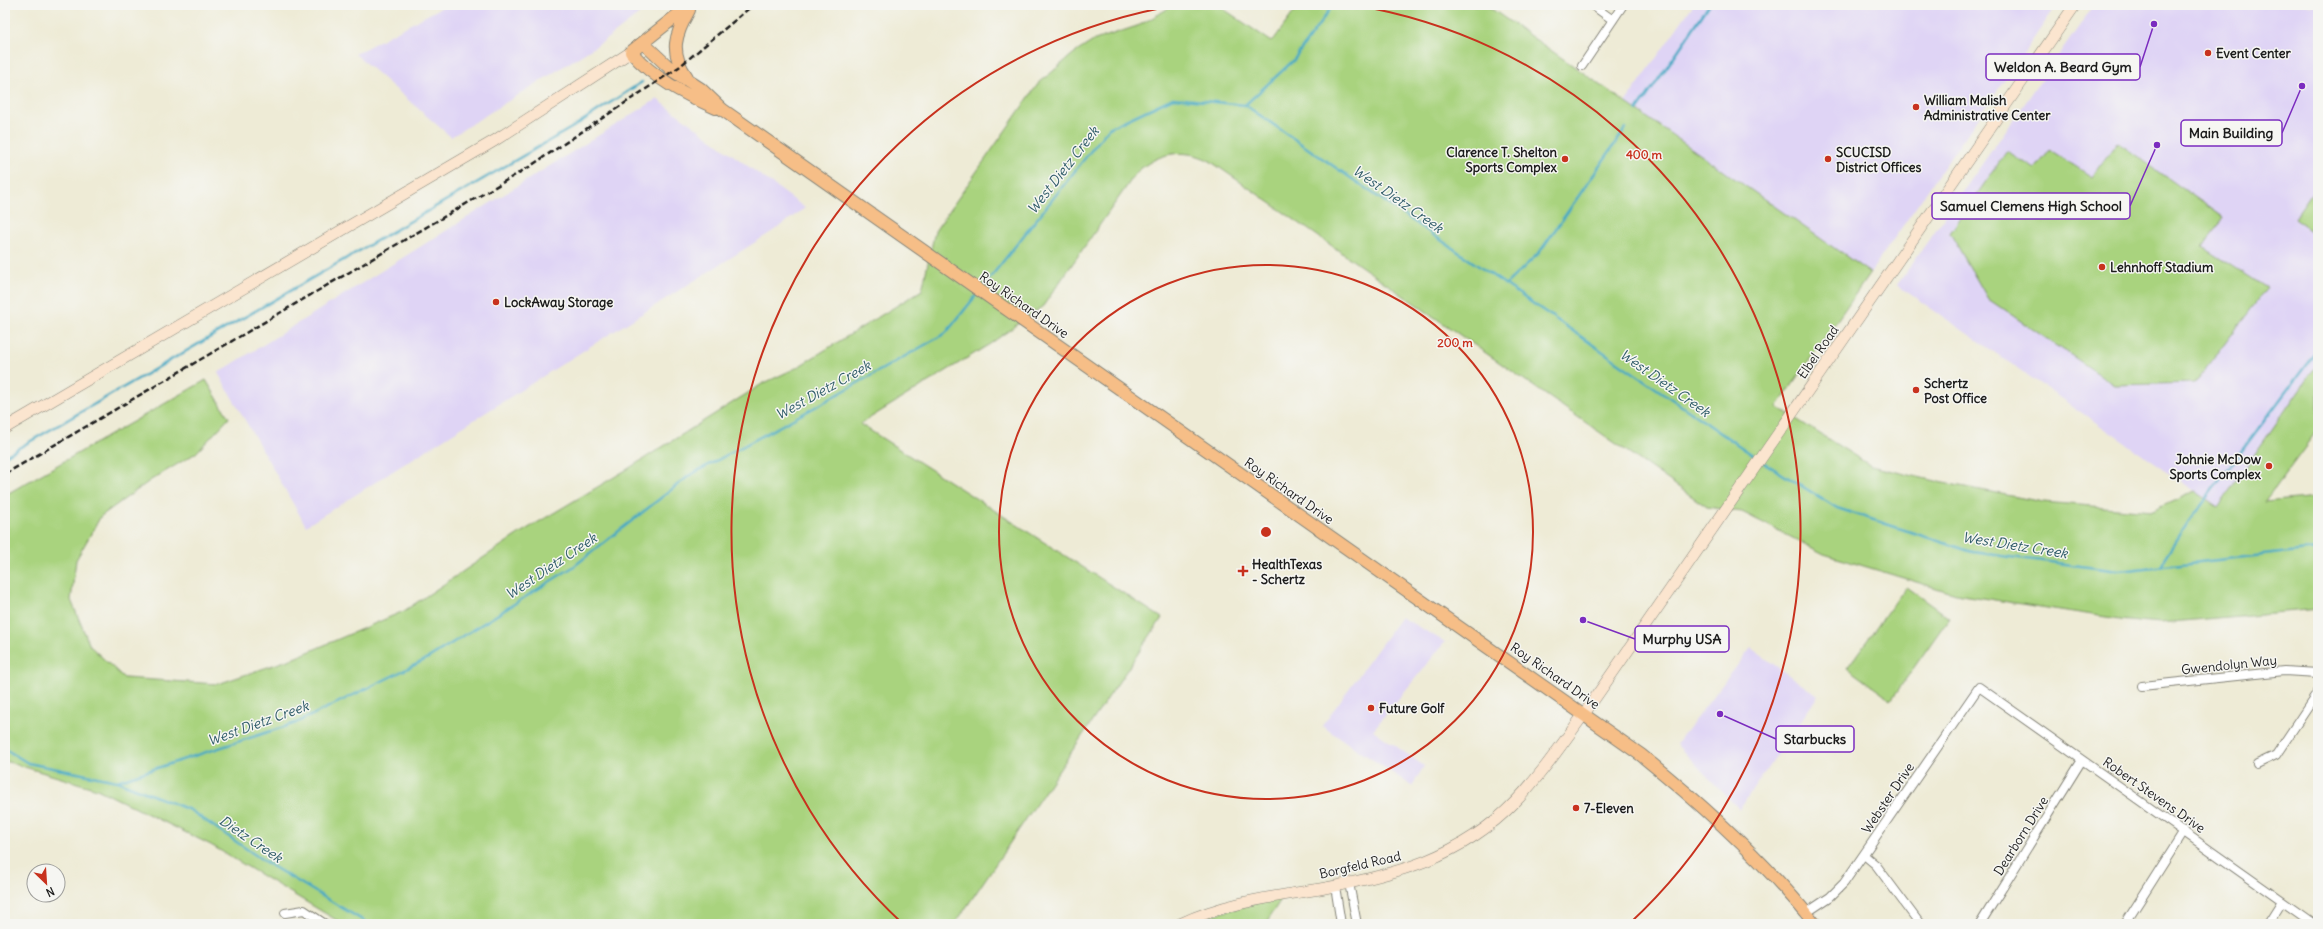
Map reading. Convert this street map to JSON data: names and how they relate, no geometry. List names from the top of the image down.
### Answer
{
  "streets": {
    "main road": ["Roy Richard Drive"],
    "street": [
      "Elbel Road",
      "Gwendolyn Way",
      "Robert Stevens Drive",
      "Webster Drive",
      "Dearborn Drive",
      "Borgfeld Road"
    ]
  },
  "crossings": [
    ["Roy Richard Drive", "Elbel Road"],
    ["Roy Richard Drive", "Webster Drive"],
    ["Roy Richard Drive", "Borgfeld Road"],
    ["Elbel Road", "Borgfeld Road"],
    ["Robert Stevens Drive", "Webster Drive"],
    ["Robert Stevens Drive", "Dearborn Drive"]
  ],
  "water": ["West Dietz Creek", "Dietz Creek"],
  "places": {
    "other": [
      "Weldon A. Beard Gym",
      "Event Center",
      "Main Building",
      "William Malish Administrative Center",
      "Samuel Clemens High School",
      "Clarence T. Shelton Sports Complex",
      "SCUCISD District Offices",
      "Lehnhoff Stadium",
      "LockAway Storage",
      "Schertz Post Office",
      "Johnie McDow Sports Complex",
      "Murphy USA",
      "Future Golf",
      "Starbucks",
      "7-Eleven"
    ],
    "health": ["HealthTexas - Schertz"]
  },
  "north": "bottom right",
  "rings": ["400 m", "200 m"]
}
